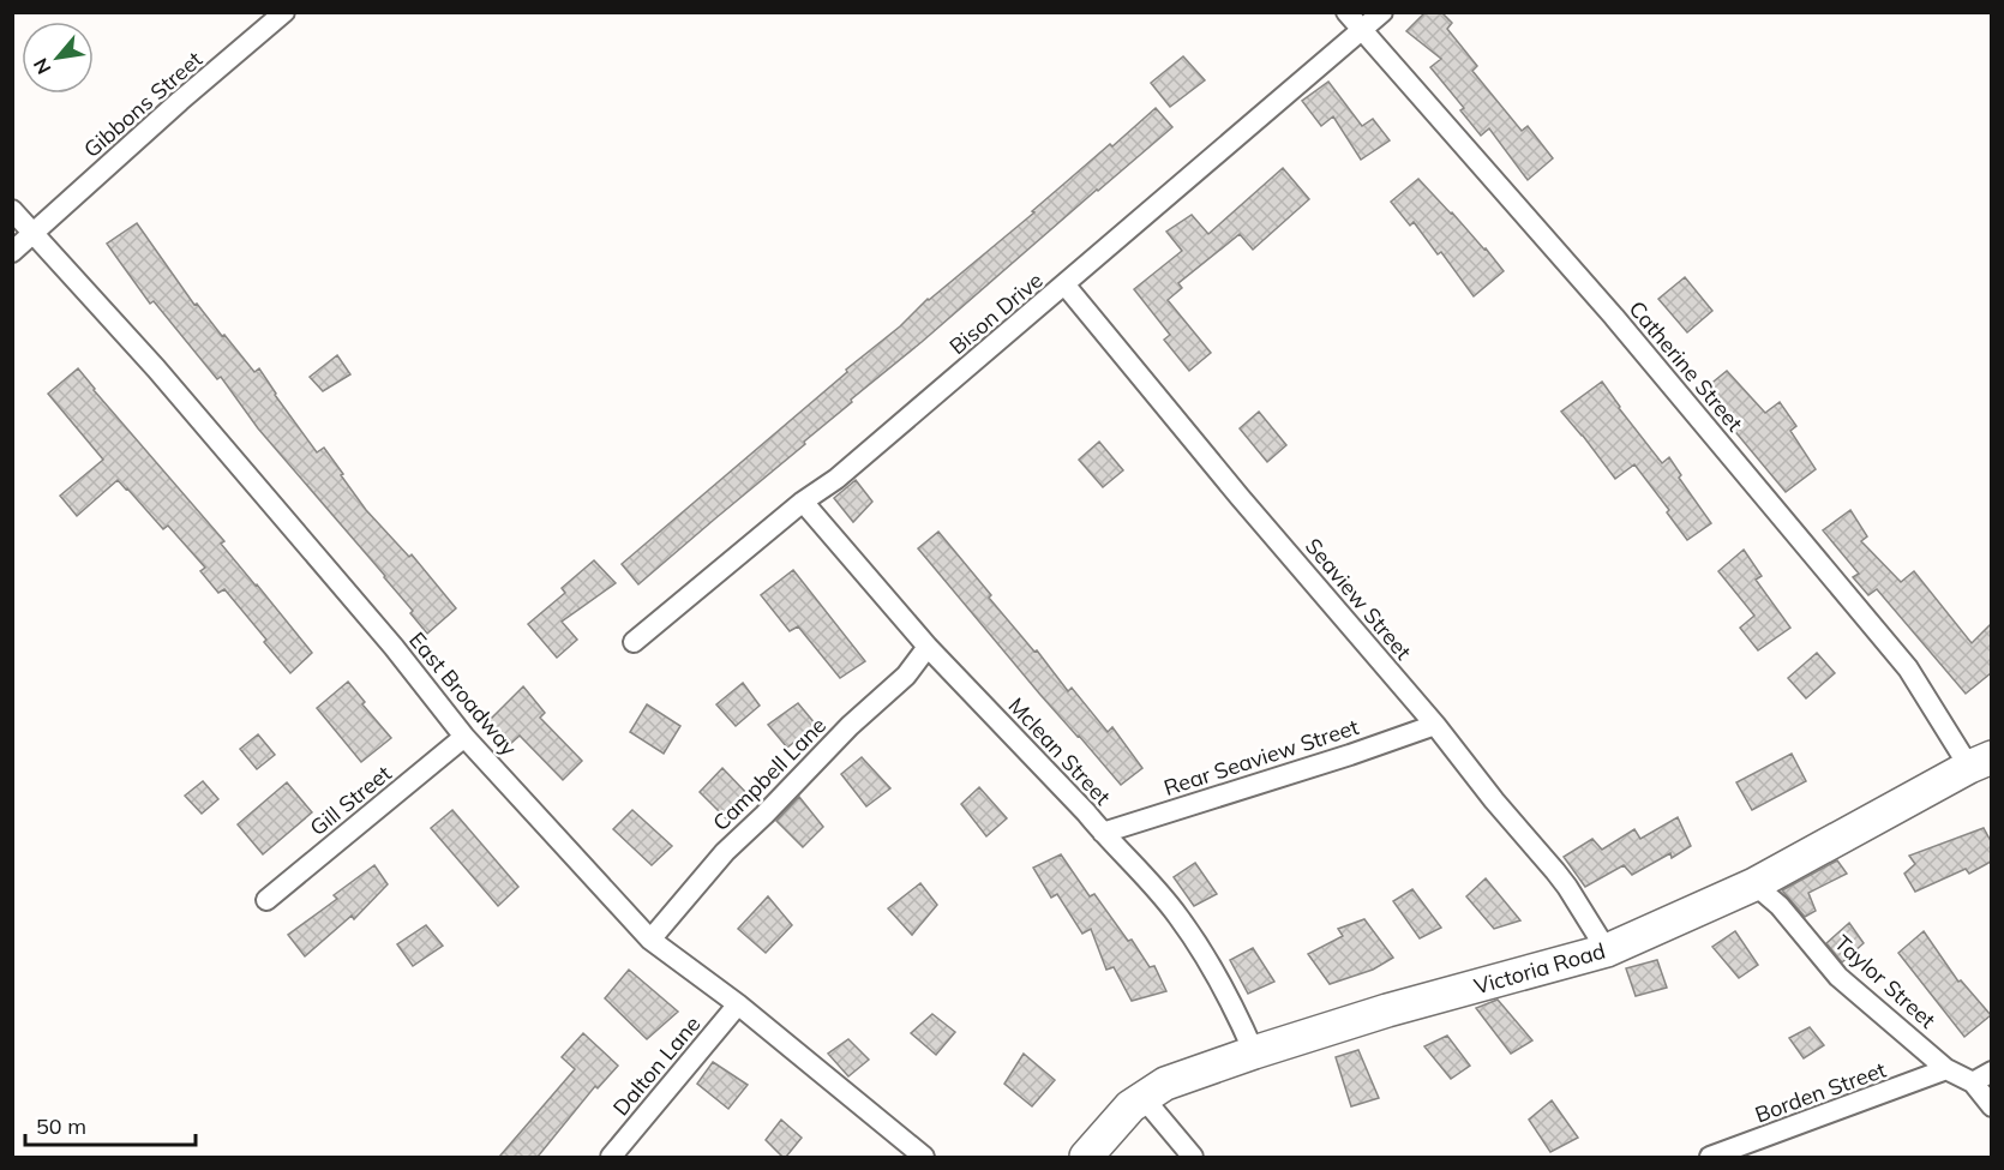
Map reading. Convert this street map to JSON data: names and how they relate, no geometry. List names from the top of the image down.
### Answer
{
  "streets": {
    "main road": ["Victoria Road"],
    "street": [
      "Gibbons Street",
      "Bison Drive",
      "Catherine Street",
      "Seaview Street",
      "East Broadway",
      "Mclean Street",
      "Rear Seaview Street",
      "Campbell Lane",
      "Gill Street",
      "Taylor Street",
      "Dalton Lane",
      "Borden Street"
    ]
  },
  "crossings": [
    ["Gibbons Street", "East Broadway"],
    ["Bison Drive", "Catherine Street"],
    ["Bison Drive", "Seaview Street"],
    ["Bison Drive", "Mclean Street"],
    ["Catherine Street", "Victoria Road"],
    ["Seaview Street", "Rear Seaview Street"],
    ["Seaview Street", "Victoria Road"],
    ["East Broadway", "Campbell Lane"],
    ["East Broadway", "Gill Street"],
    ["East Broadway", "Dalton Lane"],
    ["Mclean Street", "Rear Seaview Street"],
    ["Mclean Street", "Campbell Lane"],
    ["Mclean Street", "Victoria Road"],
    ["Victoria Road", "Taylor Street"],
    ["Taylor Street", "Borden Street"]
  ],
  "scale_bar": "50 m",
  "north": "bottom left"
}
